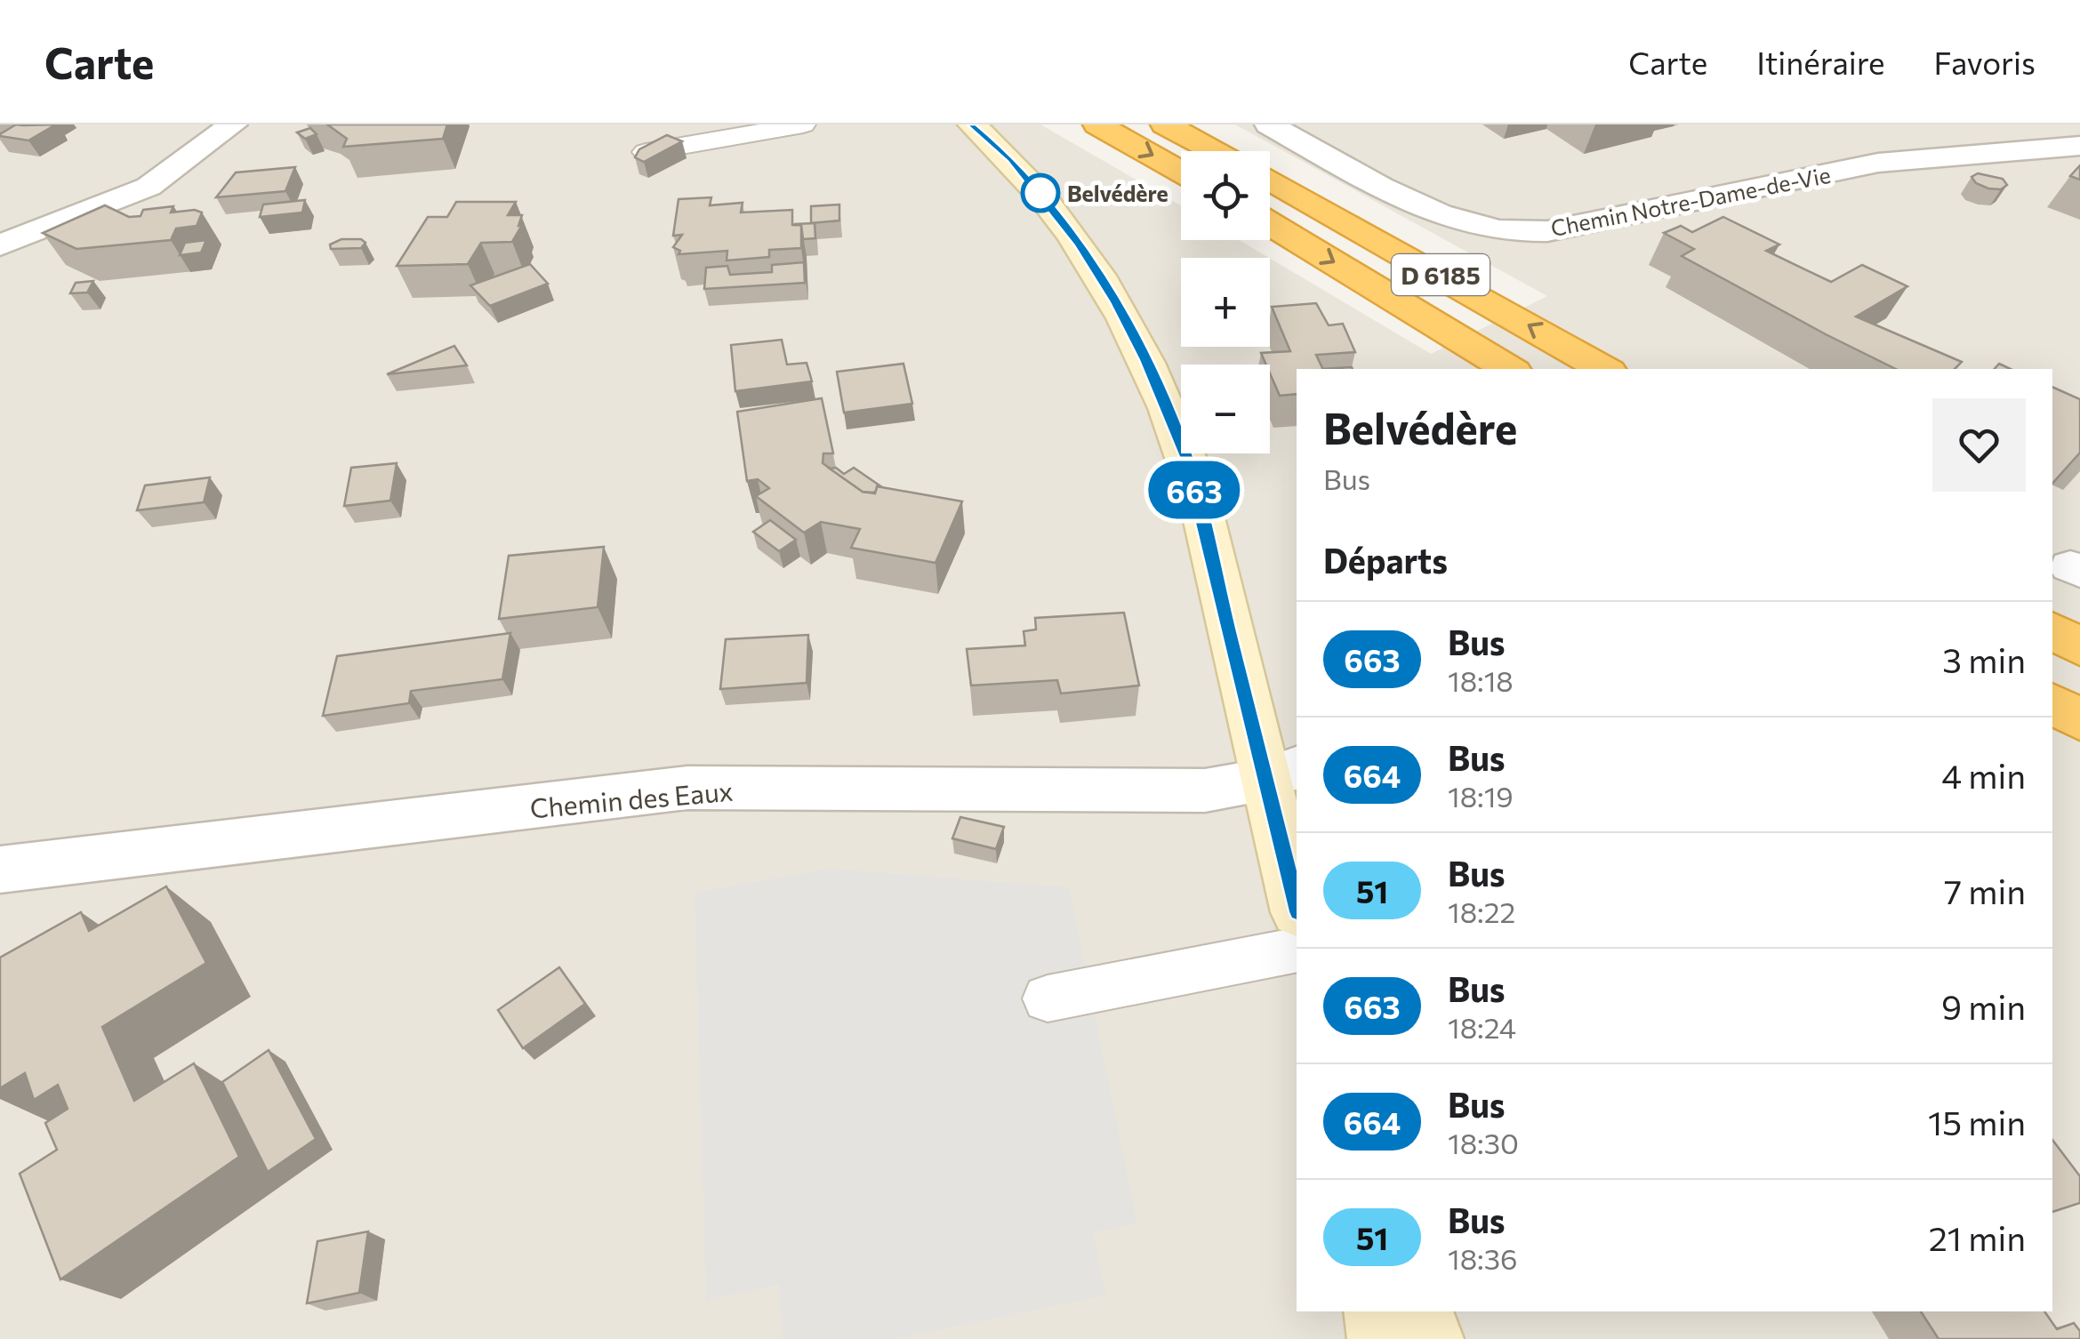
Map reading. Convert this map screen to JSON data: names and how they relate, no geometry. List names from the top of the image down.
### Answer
{
  "streets": {
    "highway": ["D 6185"],
    "street": ["Chemin Notre-Dame-de-Vie", "Chemin des Eaux"]
  },
  "places": ["Belvédère"],
  "lines": ["bus line 663"],
  "page": {
    "header": "Carte",
    "nav": ["Carte", "Itinéraire", "Favoris"],
    "on_map": "663",
    "map_buttons": ["+", "−"],
    "heading": [
      ["Belvédère", "Bus"],
      "Départs"
    ],
    "list": [
      {
        "mark": "663",
        "name": "Bus",
        "note": "18:18",
        "value": "3 min"
      },
      {
        "mark": "664",
        "name": "Bus",
        "note": "18:19",
        "value": "4 min"
      },
      {
        "mark": "51",
        "name": "Bus",
        "note": "18:22",
        "value": "7 min"
      },
      {
        "mark": "663",
        "name": "Bus",
        "note": "18:24",
        "value": "9 min"
      },
      {
        "mark": "664",
        "name": "Bus",
        "note": "18:30",
        "value": "15 min"
      },
      {
        "mark": "51",
        "name": "Bus",
        "note": "18:36",
        "value": "21 min"
      }
    ]
  }
}
